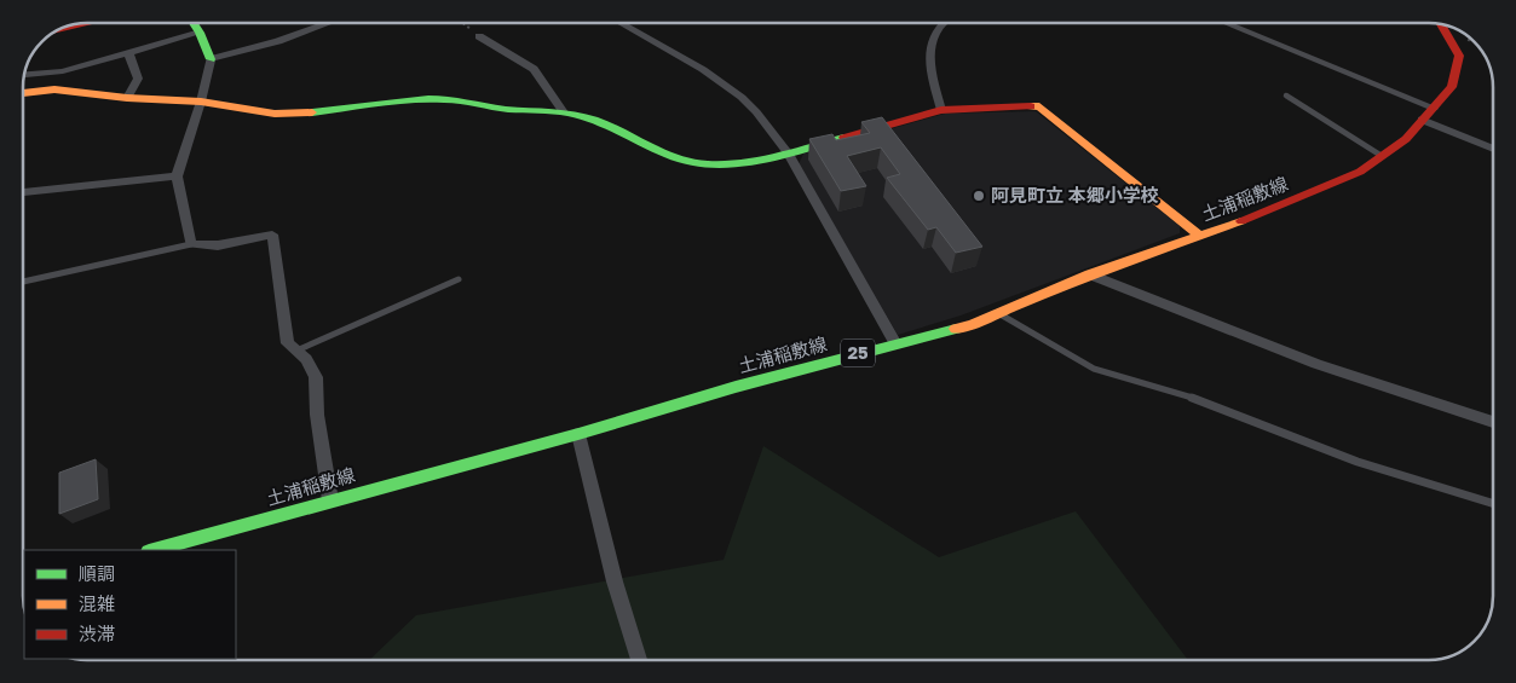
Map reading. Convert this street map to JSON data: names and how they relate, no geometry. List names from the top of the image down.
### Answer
{
  "streets": {
    "street": ["土浦稲敷線", "25"]
  },
  "places": ["阿見町立 本郷小学校"],
  "legend": ["順調", "混雑", "渋滞"]
}
